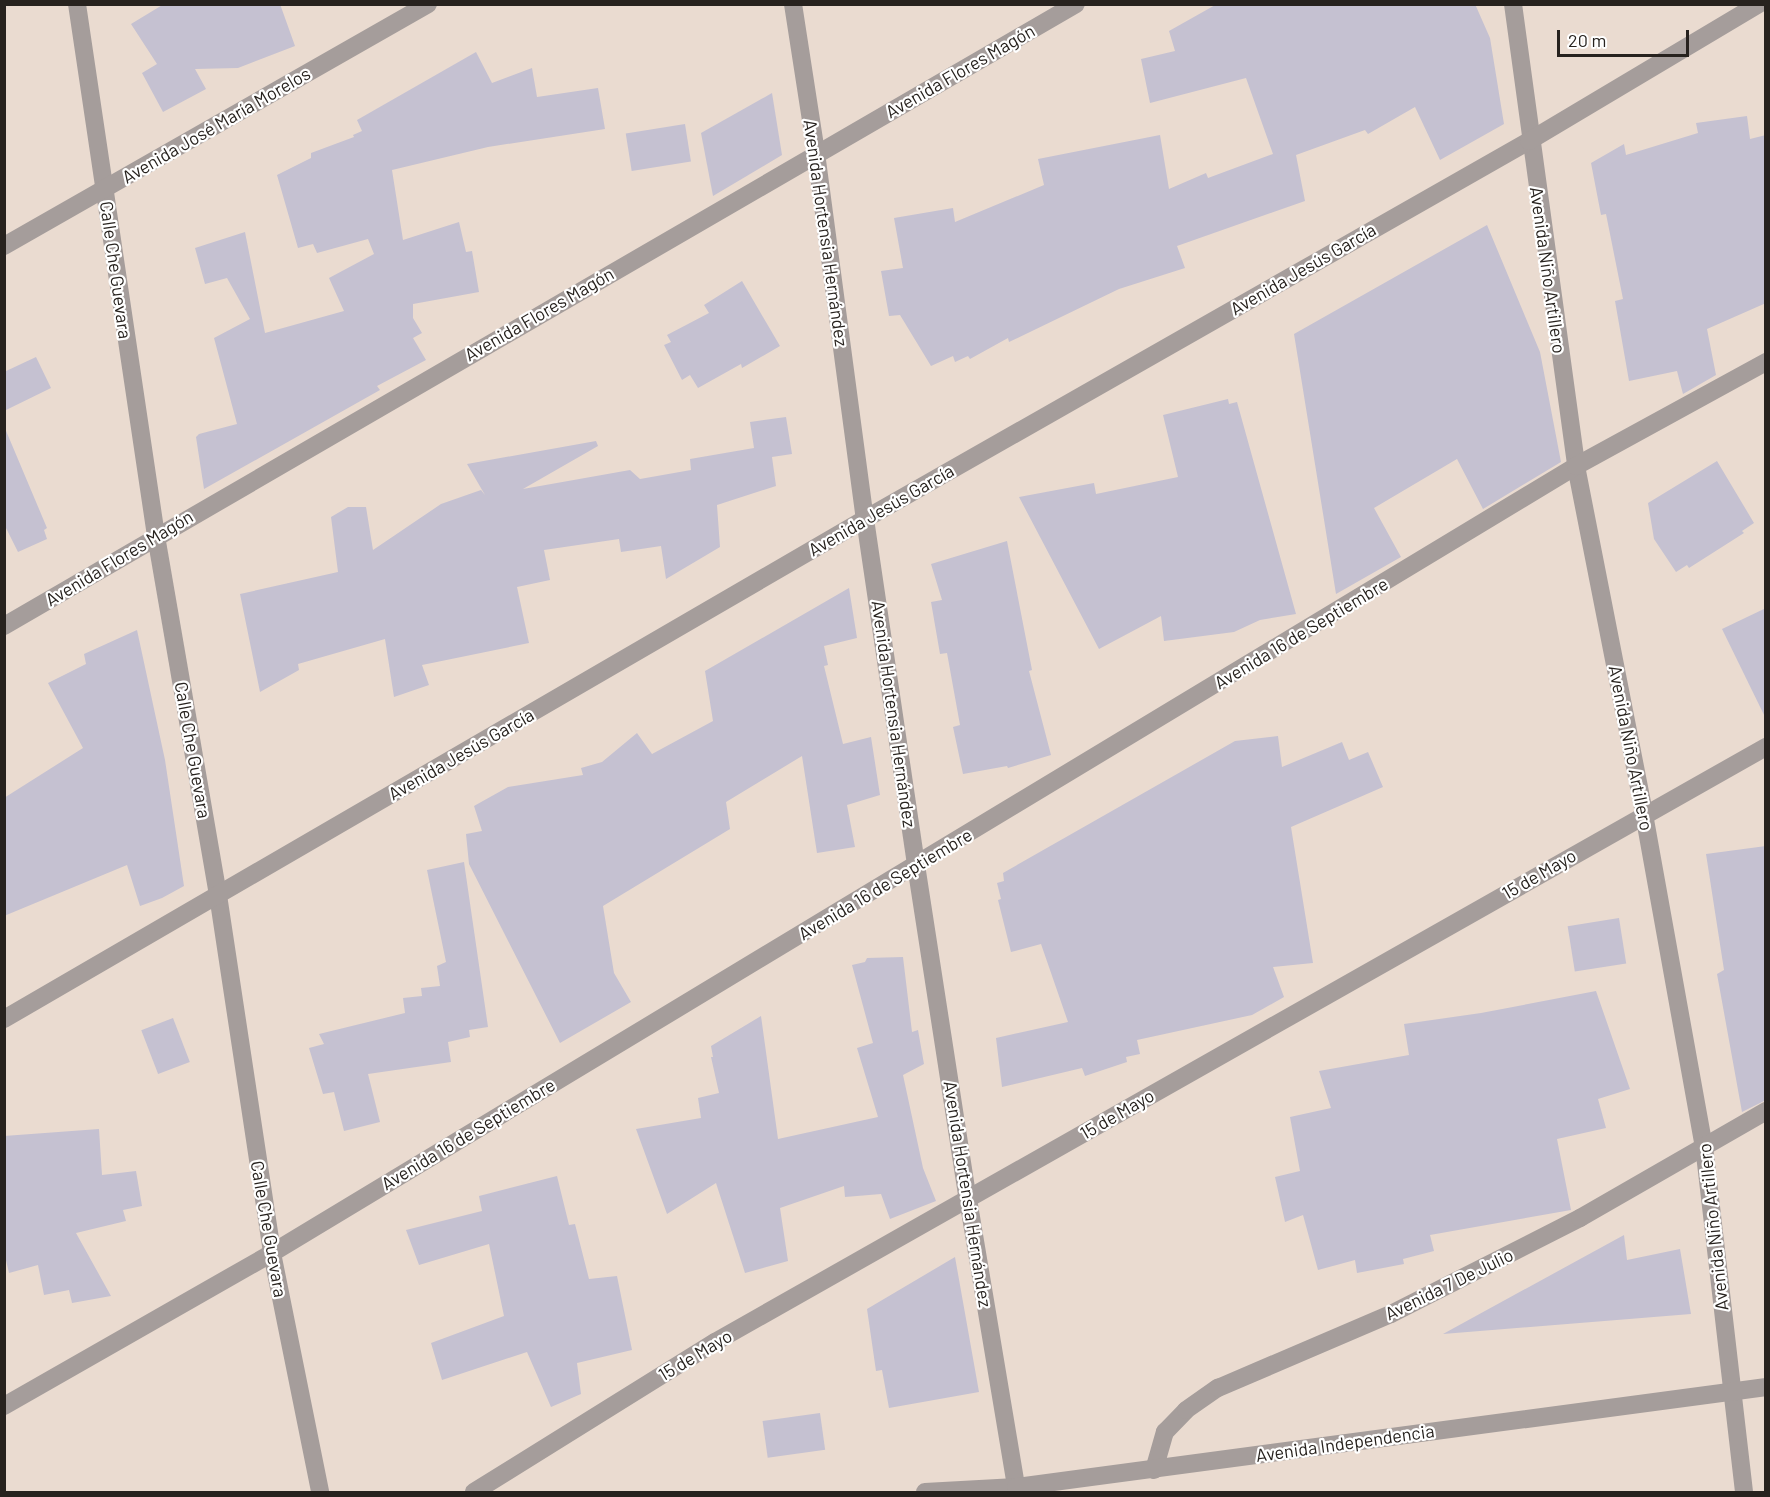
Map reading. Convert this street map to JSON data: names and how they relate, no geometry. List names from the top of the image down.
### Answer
{
  "streets": {
    "street": [
      "Avenida Flores Magón",
      "Avenida José María Morelos",
      "Avenida Hortensia Hernández",
      "Avenida Jesús García",
      "Calle Che Guevara",
      "Avenida Niño Artillero",
      "Avenida 16 de Septiembre",
      "15 de Mayo",
      "Avenida 7 De Julio",
      "Avenida Independencia"
    ]
  },
  "crossings": [
    ["Avenida Flores Magón", "Avenida Hortensia Hernández"],
    ["Avenida Flores Magón", "Calle Che Guevara"],
    ["Avenida José María Morelos", "Calle Che Guevara"],
    ["Avenida Hortensia Hernández", "Avenida Jesús García"],
    ["Avenida Hortensia Hernández", "Avenida 16 de Septiembre"],
    ["Avenida Hortensia Hernández", "15 de Mayo"],
    ["Avenida Hortensia Hernández", "Avenida Independencia"],
    ["Avenida Jesús García", "Calle Che Guevara"],
    ["Avenida Jesús García", "Avenida Niño Artillero"],
    ["Calle Che Guevara", "Avenida 16 de Septiembre"],
    ["Avenida Niño Artillero", "Avenida 16 de Septiembre"],
    ["Avenida Niño Artillero", "15 de Mayo"],
    ["Avenida Niño Artillero", "Avenida 7 De Julio"],
    ["Avenida Niño Artillero", "Avenida Independencia"],
    ["Avenida 7 De Julio", "Avenida Independencia"]
  ],
  "scale_bar": "20 m"
}
